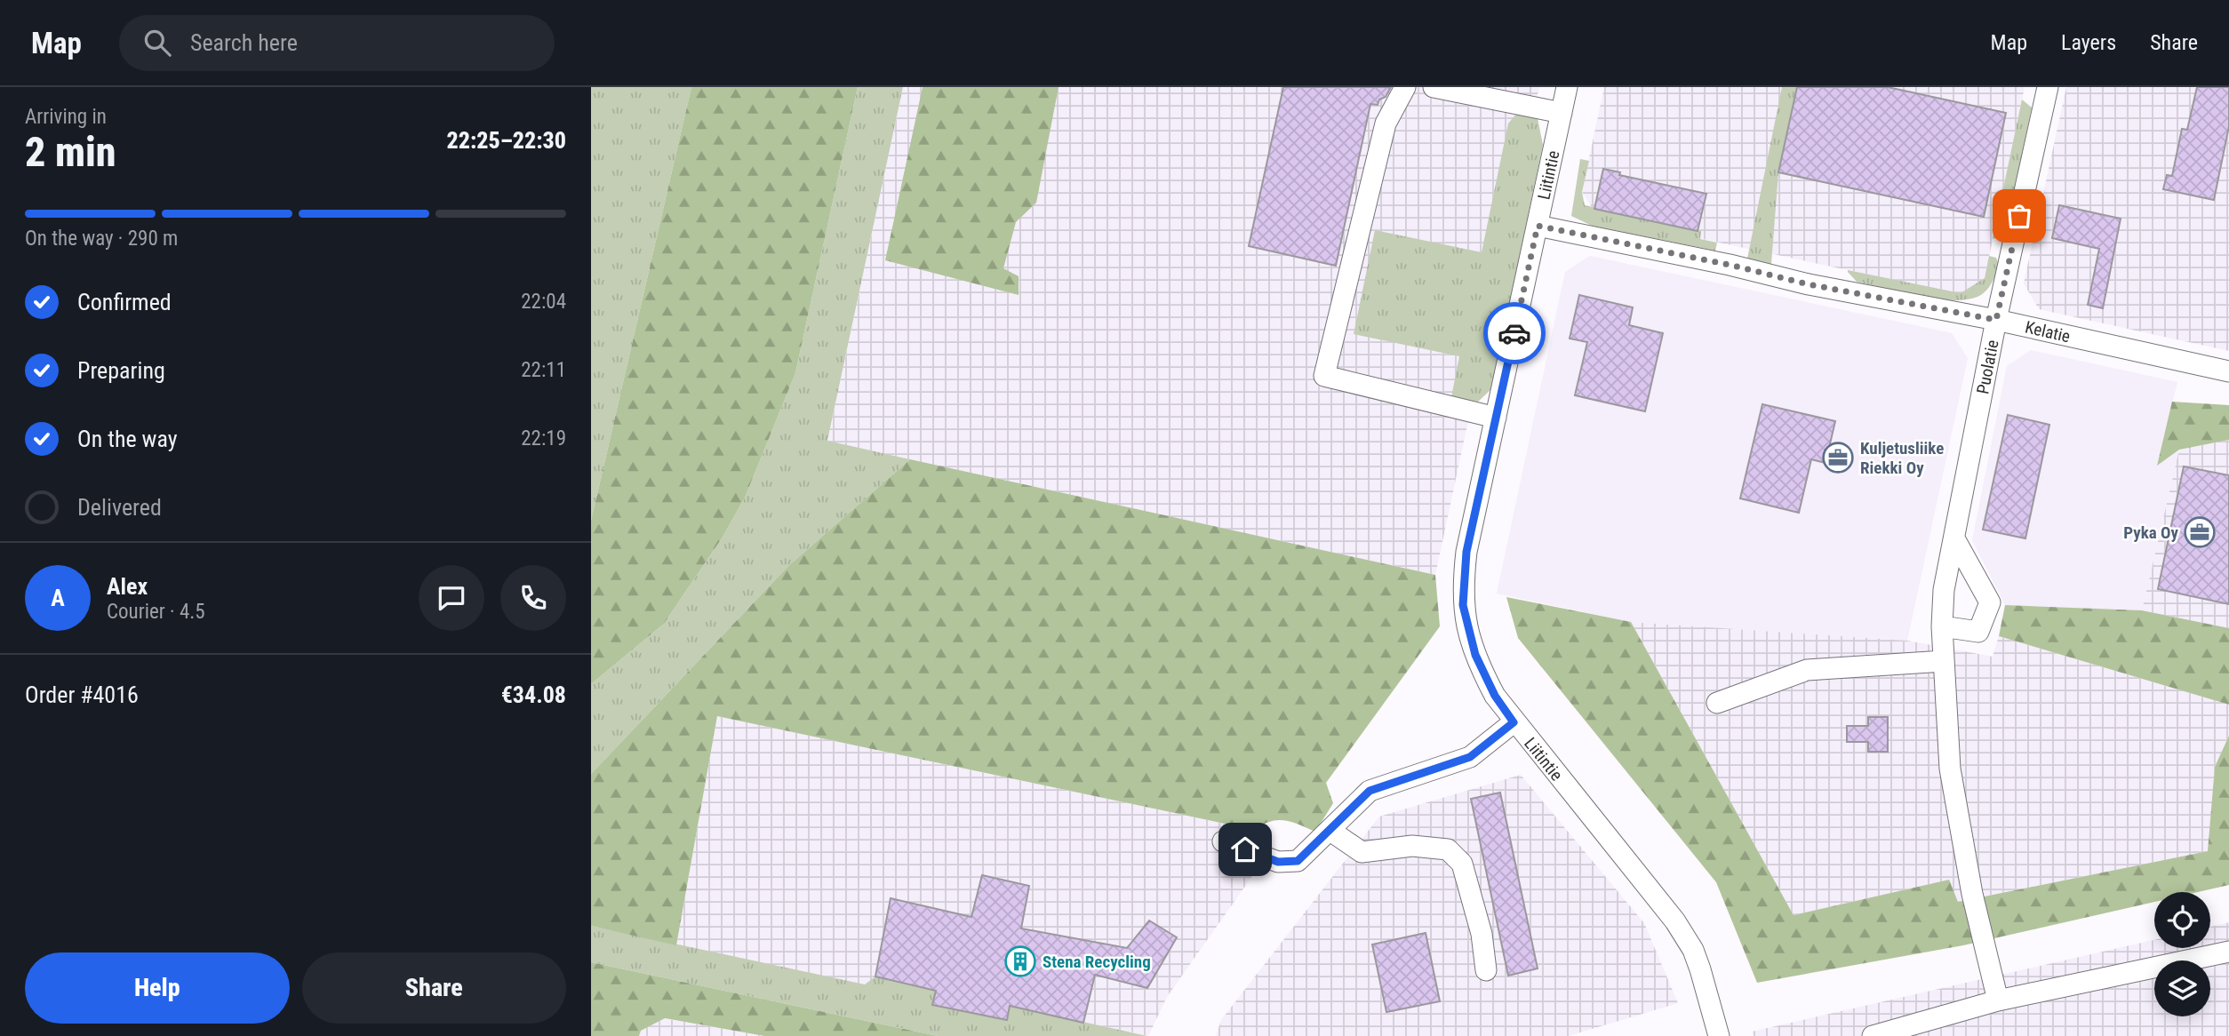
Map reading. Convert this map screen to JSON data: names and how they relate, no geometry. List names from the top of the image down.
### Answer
{
  "streets": {
    "street": ["Liitintie", "Kelatie", "Puolatie"]
  },
  "crossings": [
    ["Liitintie", "Kelatie"],
    ["Kelatie", "Puolatie"]
  ],
  "places": {
    "office": ["Kuljetusliike Riekki Oy", "Pyka Oy"],
    "building": ["Stena Recycling"]
  },
  "page": {
    "header": "Map",
    "search": "Search here",
    "nav": ["Map", "Layers", "Share"],
    "heading": ["2 min", "Arriving in", "22:25–22:30"],
    "panel": [
      "Alex",
      "Courier · 4.5",
      "Order #4016",
      "€34.08"
    ],
    "bar": "On the way · 290 m",
    "list": [
      ["Confirmed", "22:04"],
      ["Preparing", "22:11"],
      ["On the way", "22:19"],
      "Delivered"
    ],
    "round": "A",
    "buttons": ["Help", "Share"]
  }
}
